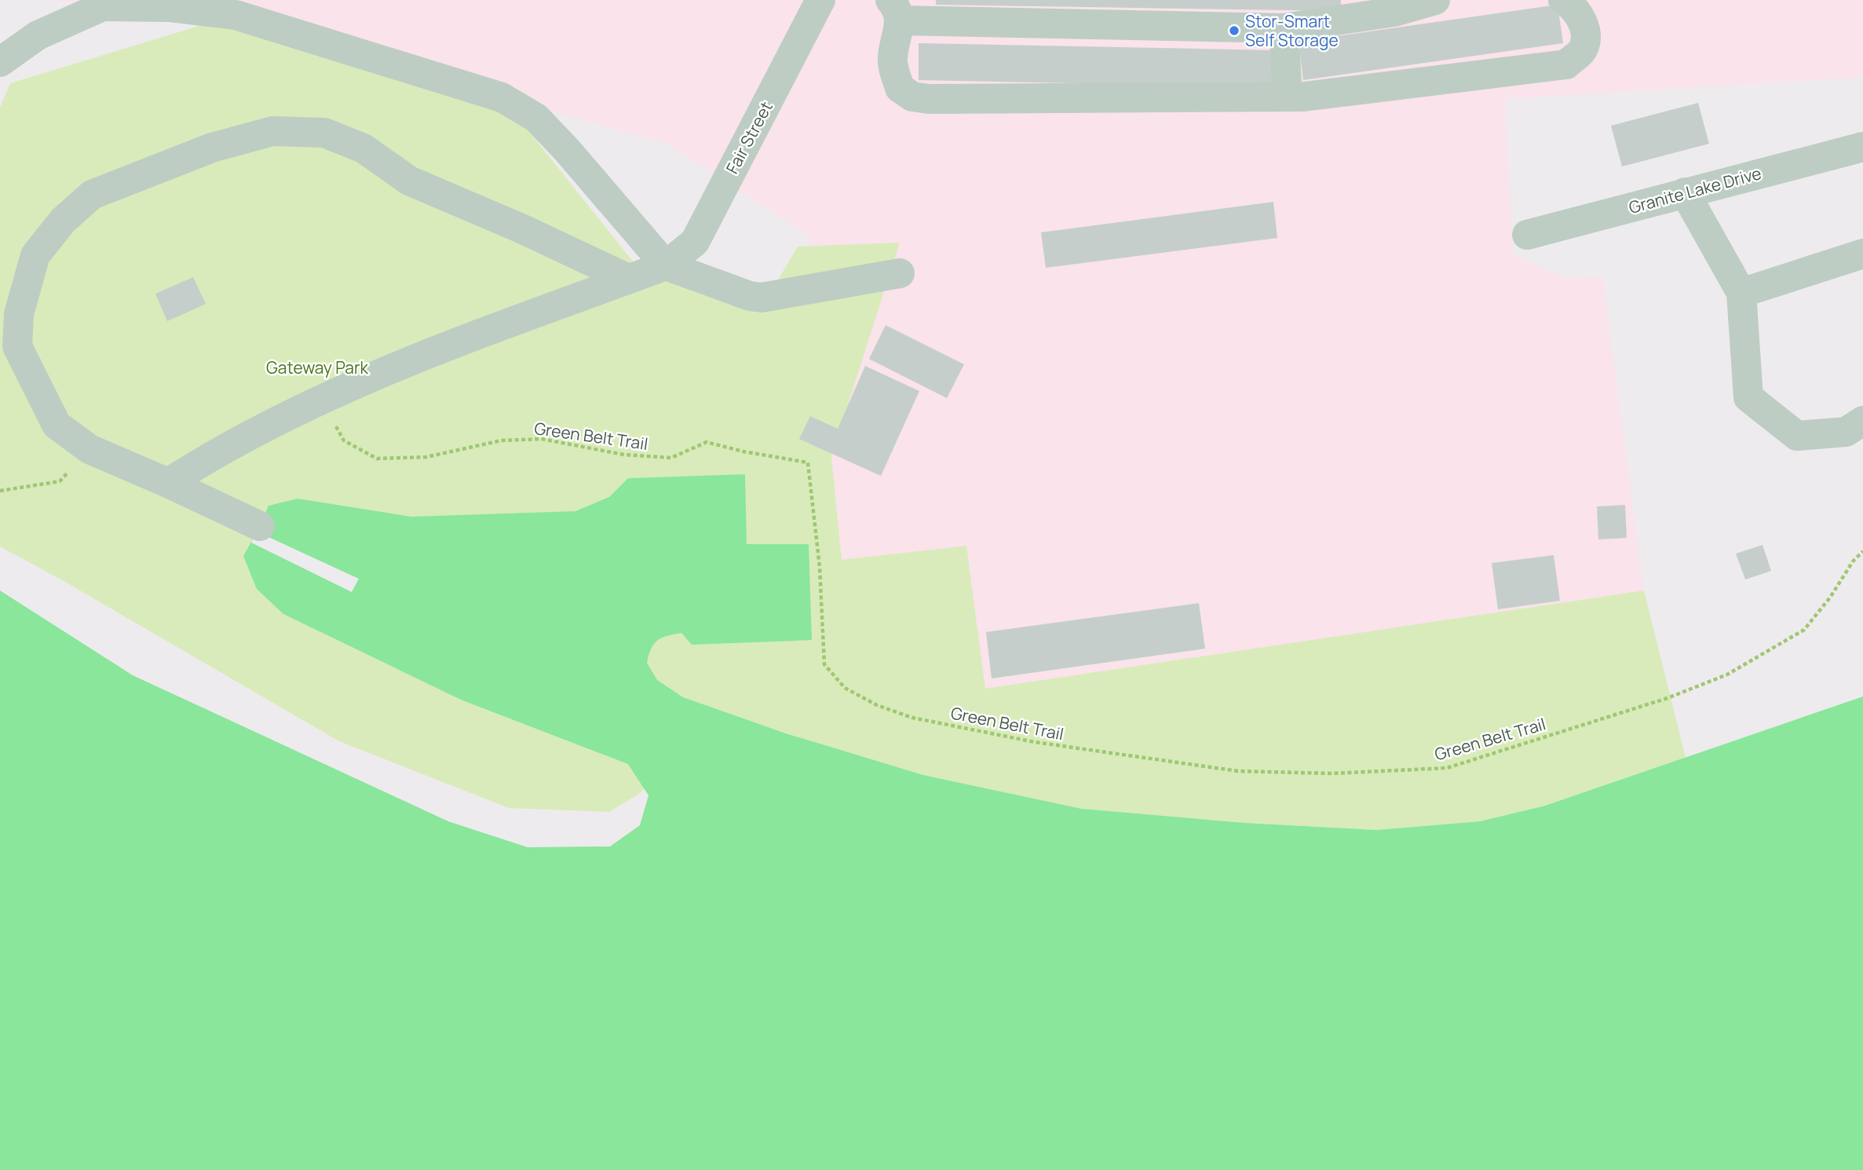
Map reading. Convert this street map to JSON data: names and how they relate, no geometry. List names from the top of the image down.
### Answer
{
  "streets": {
    "street": ["Fair Street", "Granite Lake Drive"],
    "path": ["Green Belt Trail"]
  },
  "crossings": [
    ["Fair Street", "Green Belt Trail"]
  ],
  "parks": ["Gateway Park"],
  "places": ["Stor-Smart Self Storage"]
}
